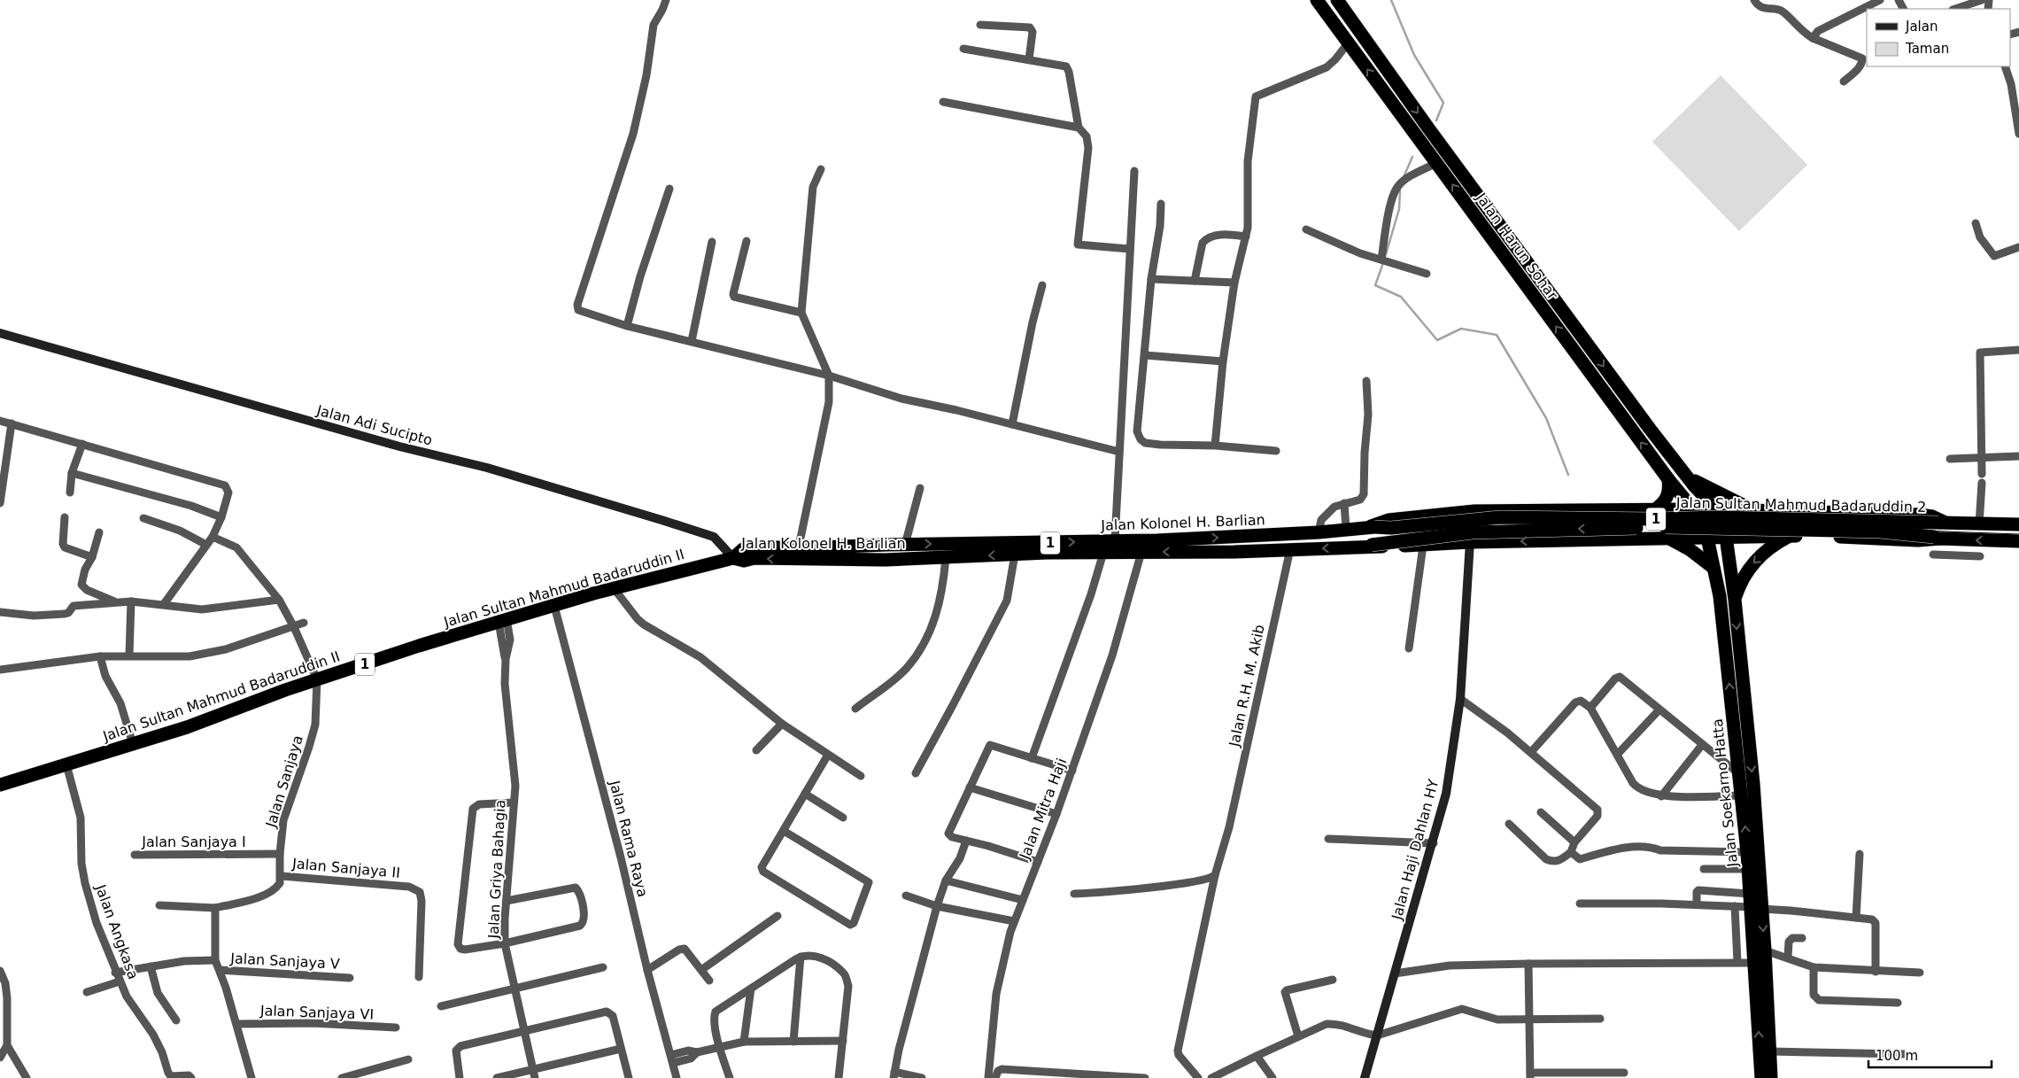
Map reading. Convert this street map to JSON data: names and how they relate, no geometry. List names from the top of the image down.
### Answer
{
  "streets": {
    "highway": [
      "Jalan Harun Sohar",
      "Jalan Sultan Mahmud Badaruddin 2",
      "1",
      "Jalan Kolonel H. Barlian",
      "Jalan Sultan Mahmud Badaruddin II",
      "Jalan Soekarno Hatta"
    ],
    "street": [
      "Jalan Adi Sucipto",
      "Jalan R.H. M. Akib",
      "Jalan Sanjaya",
      "Jalan Mitra Haji",
      "Jalan Rama Raya",
      "Jalan Sanjaya I",
      "Jalan Haji Dahlan HY",
      "Jalan Sanjaya II",
      "Jalan Griya Bahagia",
      "Jalan Angkasa",
      "Jalan Sanjaya V",
      "Jalan Sanjaya VI"
    ]
  },
  "crossings": [
    ["Jalan Harun Sohar", "1"],
    ["Jalan Harun Sohar", "Jalan Soekarno Hatta"],
    ["Jalan Adi Sucipto", "Jalan Kolonel H. Barlian"],
    ["Jalan Adi Sucipto", "Jalan Sultan Mahmud Badaruddin II"],
    ["Jalan Sultan Mahmud Badaruddin 2", "1"],
    ["Jalan Sultan Mahmud Badaruddin 2", "Jalan Kolonel H. Barlian"],
    ["1", "Jalan Kolonel H. Barlian"],
    ["1", "Jalan Soekarno Hatta"],
    ["1", "Jalan Haji Dahlan HY"],
    ["Jalan Kolonel H. Barlian", "Jalan Sultan Mahmud Badaruddin II"],
    ["Jalan Kolonel H. Barlian", "Jalan R.H. M. Akib"],
    ["Jalan Kolonel H. Barlian", "Jalan Mitra Haji"],
    ["Jalan Sultan Mahmud Badaruddin II", "Jalan Sanjaya"],
    ["Jalan Sultan Mahmud Badaruddin II", "Jalan Rama Raya"],
    ["Jalan Sultan Mahmud Badaruddin II", "Jalan Griya Bahagia"],
    ["Jalan Sultan Mahmud Badaruddin II", "Jalan Angkasa"],
    ["Jalan Sanjaya", "Jalan Sanjaya I"],
    ["Jalan Sanjaya", "Jalan Sanjaya II"]
  ],
  "legend": ["Jalan", "Taman"],
  "scale_bar": "100 m"
}
